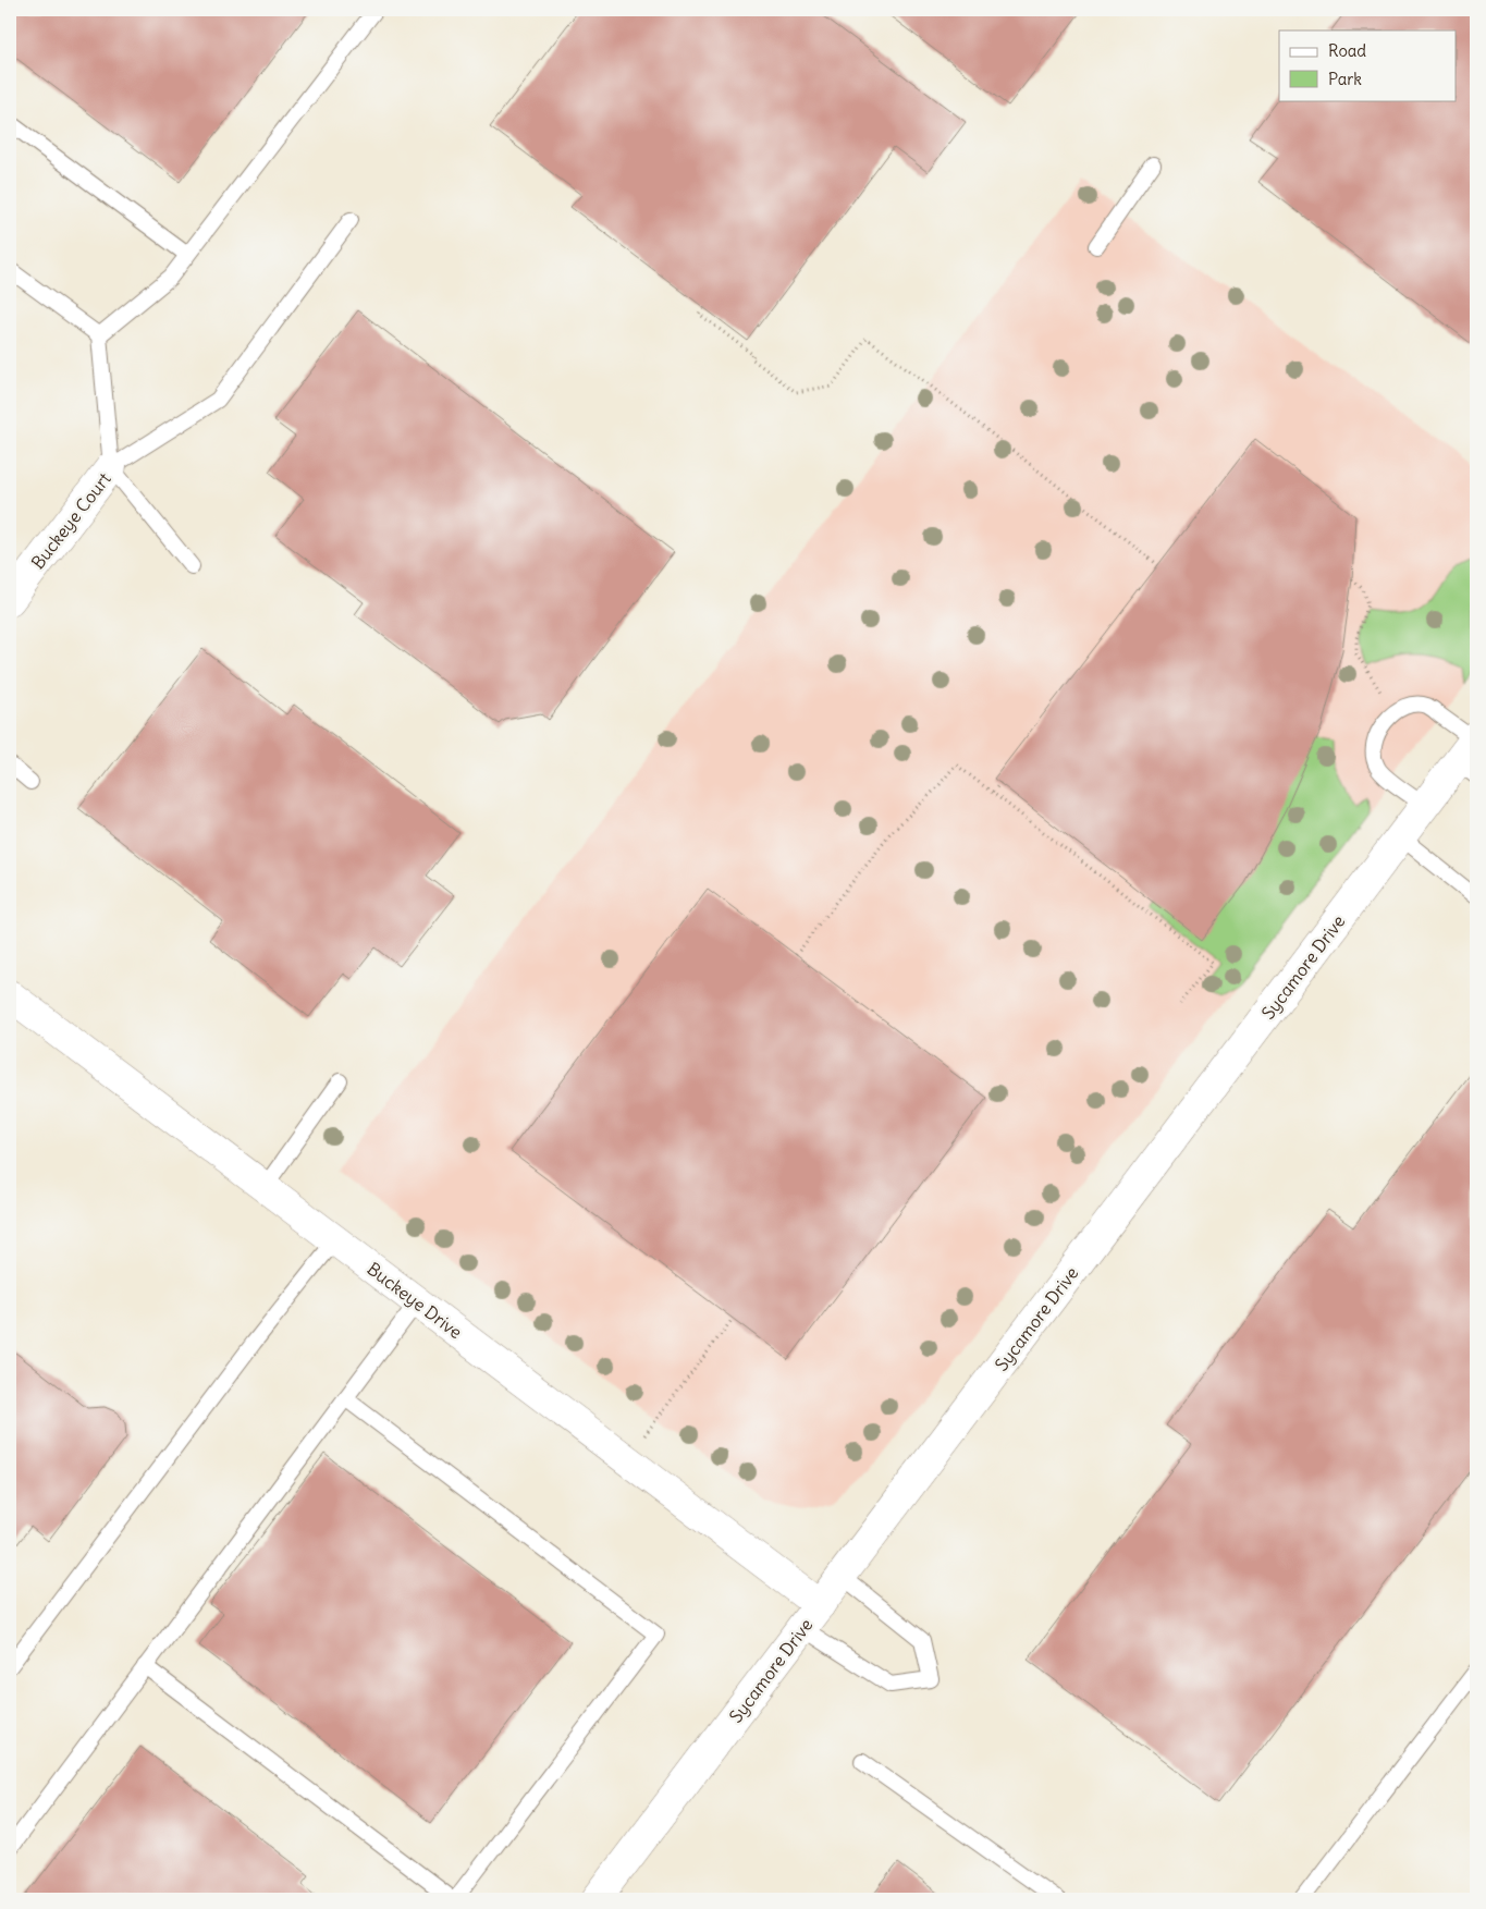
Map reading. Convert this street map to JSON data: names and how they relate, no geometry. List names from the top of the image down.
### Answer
{
  "streets": {
    "street": ["Buckeye Court", "Sycamore Drive", "Buckeye Drive"]
  },
  "crossings": [
    ["Sycamore Drive", "Buckeye Drive"]
  ],
  "legend": ["Road", "Park"]
}
